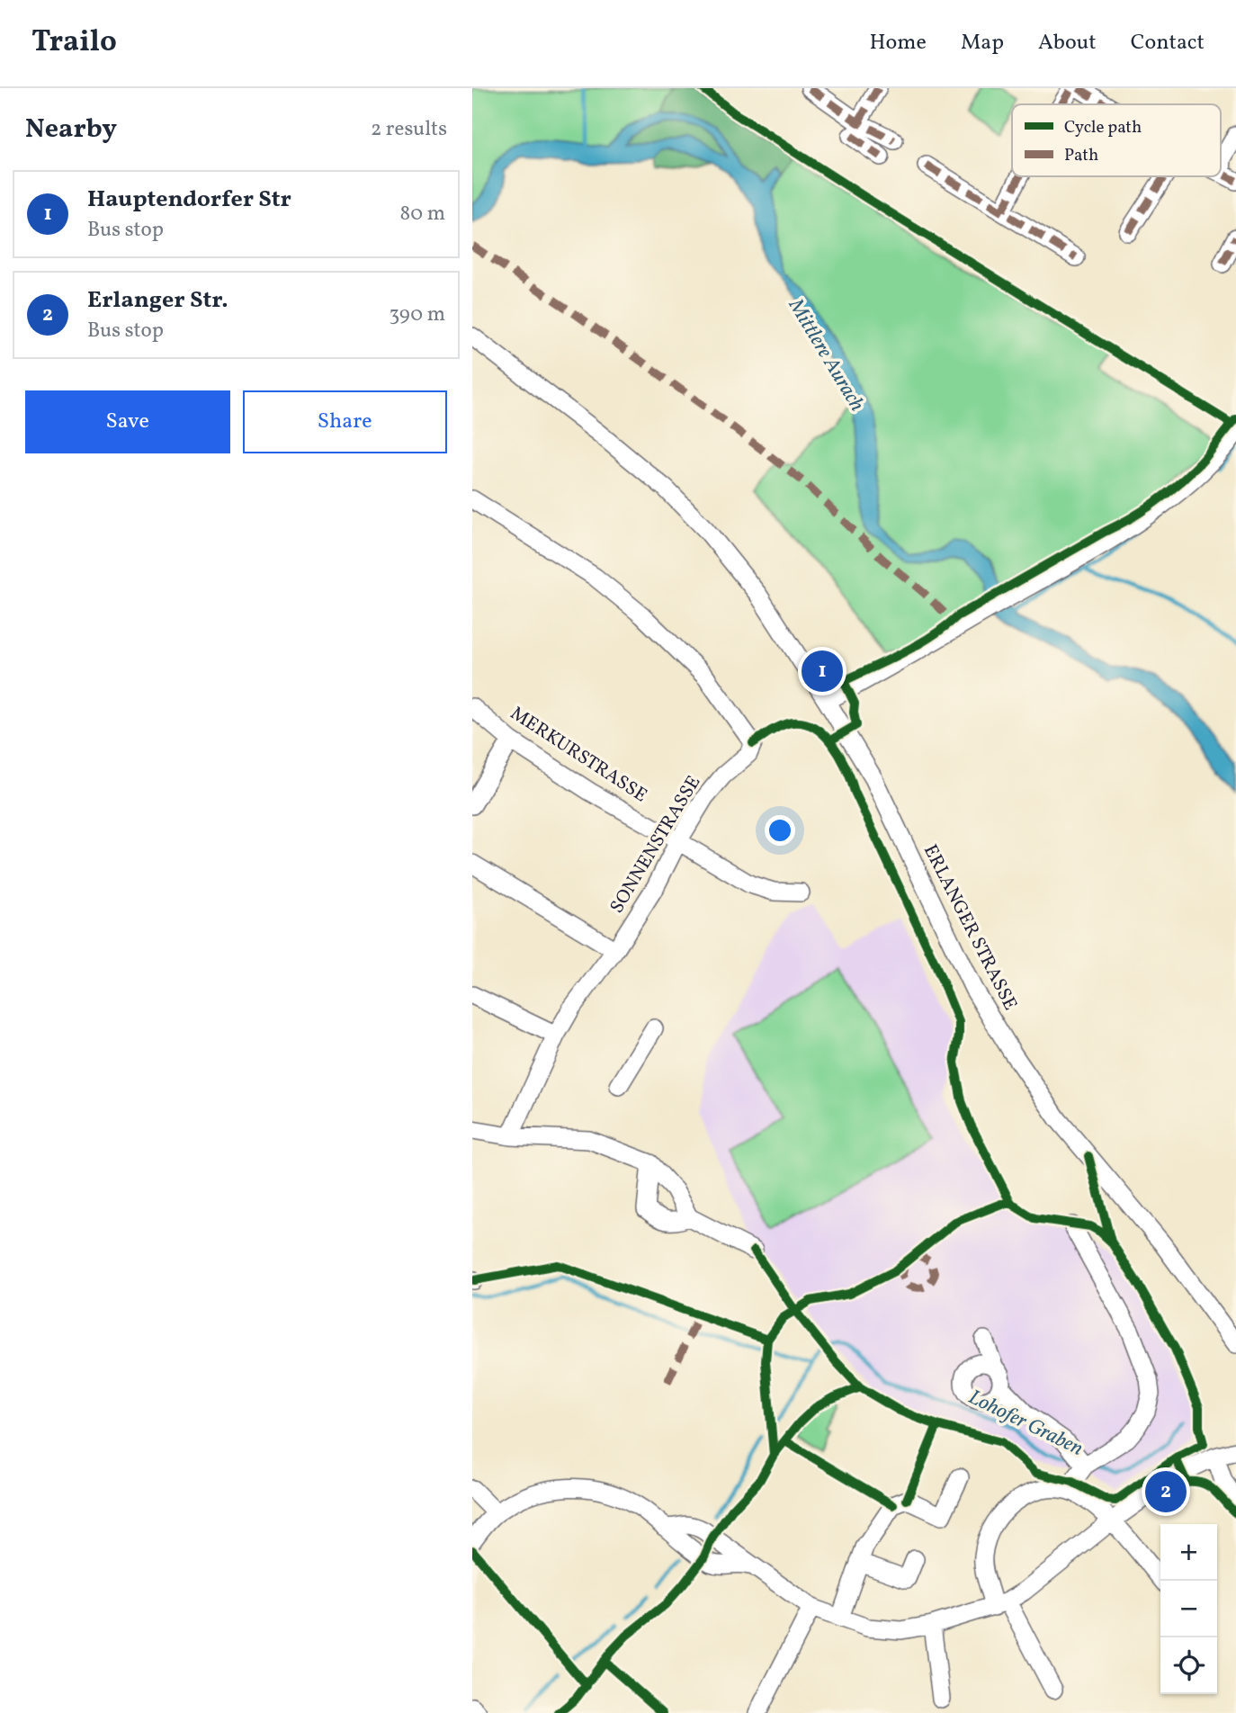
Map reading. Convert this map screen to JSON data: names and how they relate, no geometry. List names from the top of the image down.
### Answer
{
  "streets": {
    "street": ["MERKURSTRASSE", "SONNENSTRASSE", "ERLANGER STRASSE"]
  },
  "crossings": [
    ["MERKURSTRASSE", "SONNENSTRASSE"]
  ],
  "water": ["Mittlere Aurach", "Lohofer Graben"],
  "legend": ["Cycle path", "Path"],
  "page": {
    "header": "Trailo",
    "nav": [
      "Home",
      "Map",
      "About",
      "Contact"
    ],
    "heading": ["Nearby", "2 results"],
    "list": [
      {
        "mark": "1",
        "name": "Hauptendorfer Str",
        "note": "Bus stop",
        "value": "80 m"
      },
      {
        "mark": "2",
        "name": "Erlanger Str.",
        "note": "Bus stop",
        "value": "390 m"
      }
    ],
    "buttons": ["Save", "Share"],
    "pins": ["1", "2"],
    "map_buttons": ["+", "−"]
  }
}
